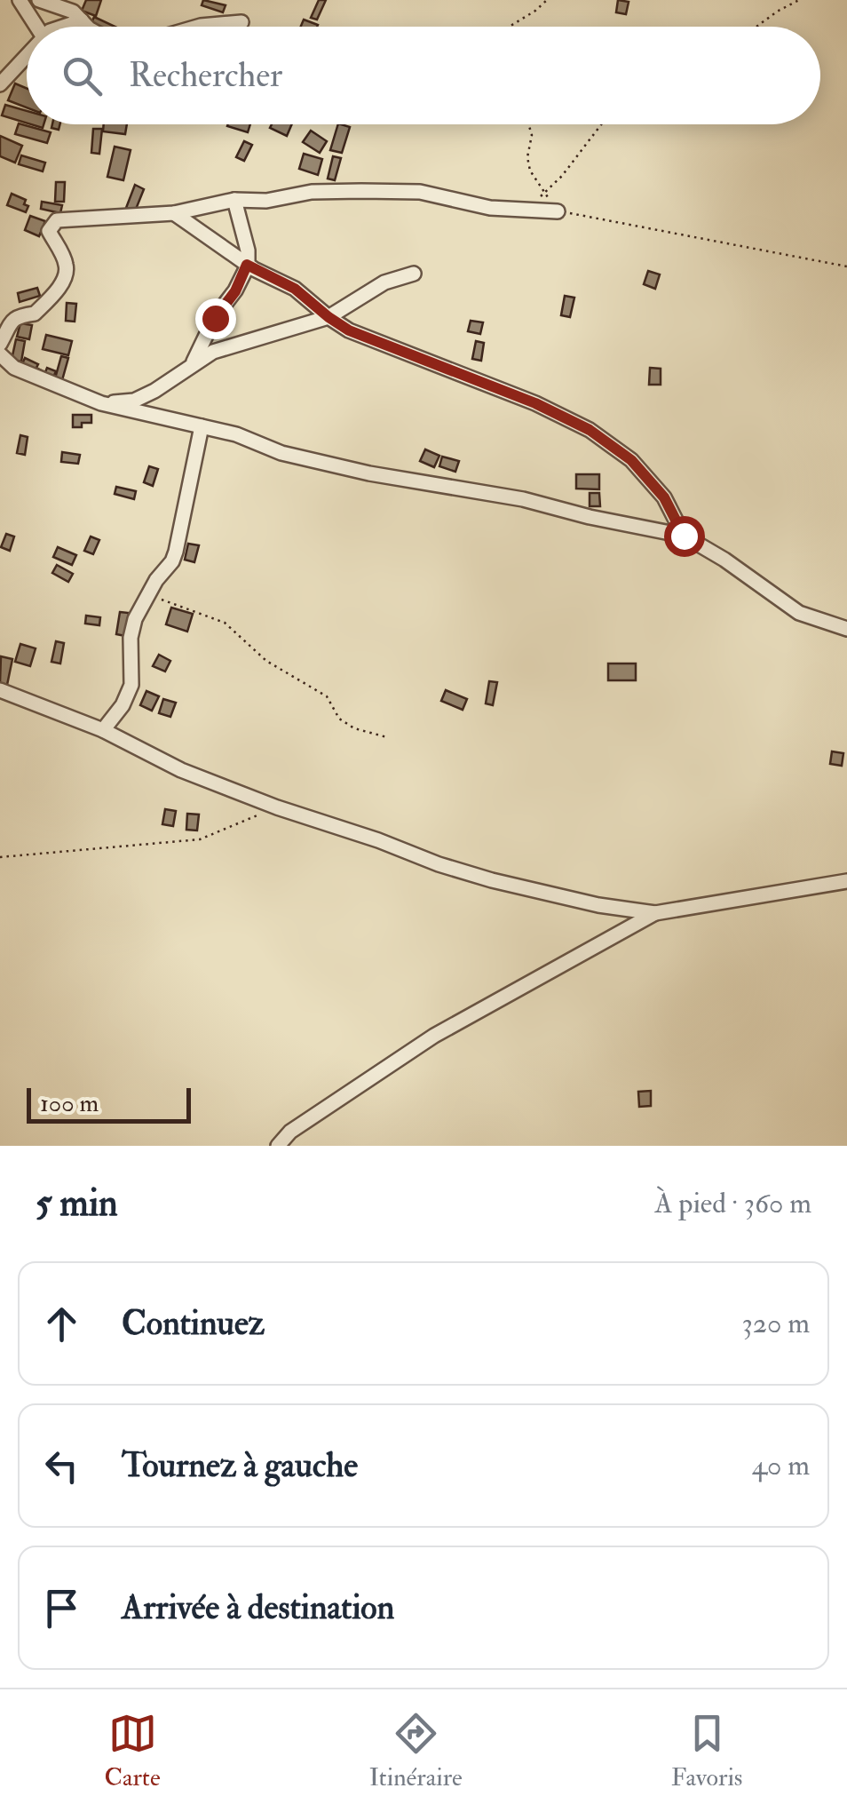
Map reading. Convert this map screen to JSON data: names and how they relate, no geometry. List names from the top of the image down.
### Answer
{
  "scale_bar": "100 m",
  "page": {
    "search": "Rechercher",
    "scale": "100 m",
    "heading": ["5 min", "À pied · 360 m"],
    "list": [
      ["Continuez", "320 m"],
      ["Tournez à gauche", "40 m"],
      "Arrivée à destination"
    ],
    "nav": ["Carte", "Itinéraire", "Favoris"]
  }
}
